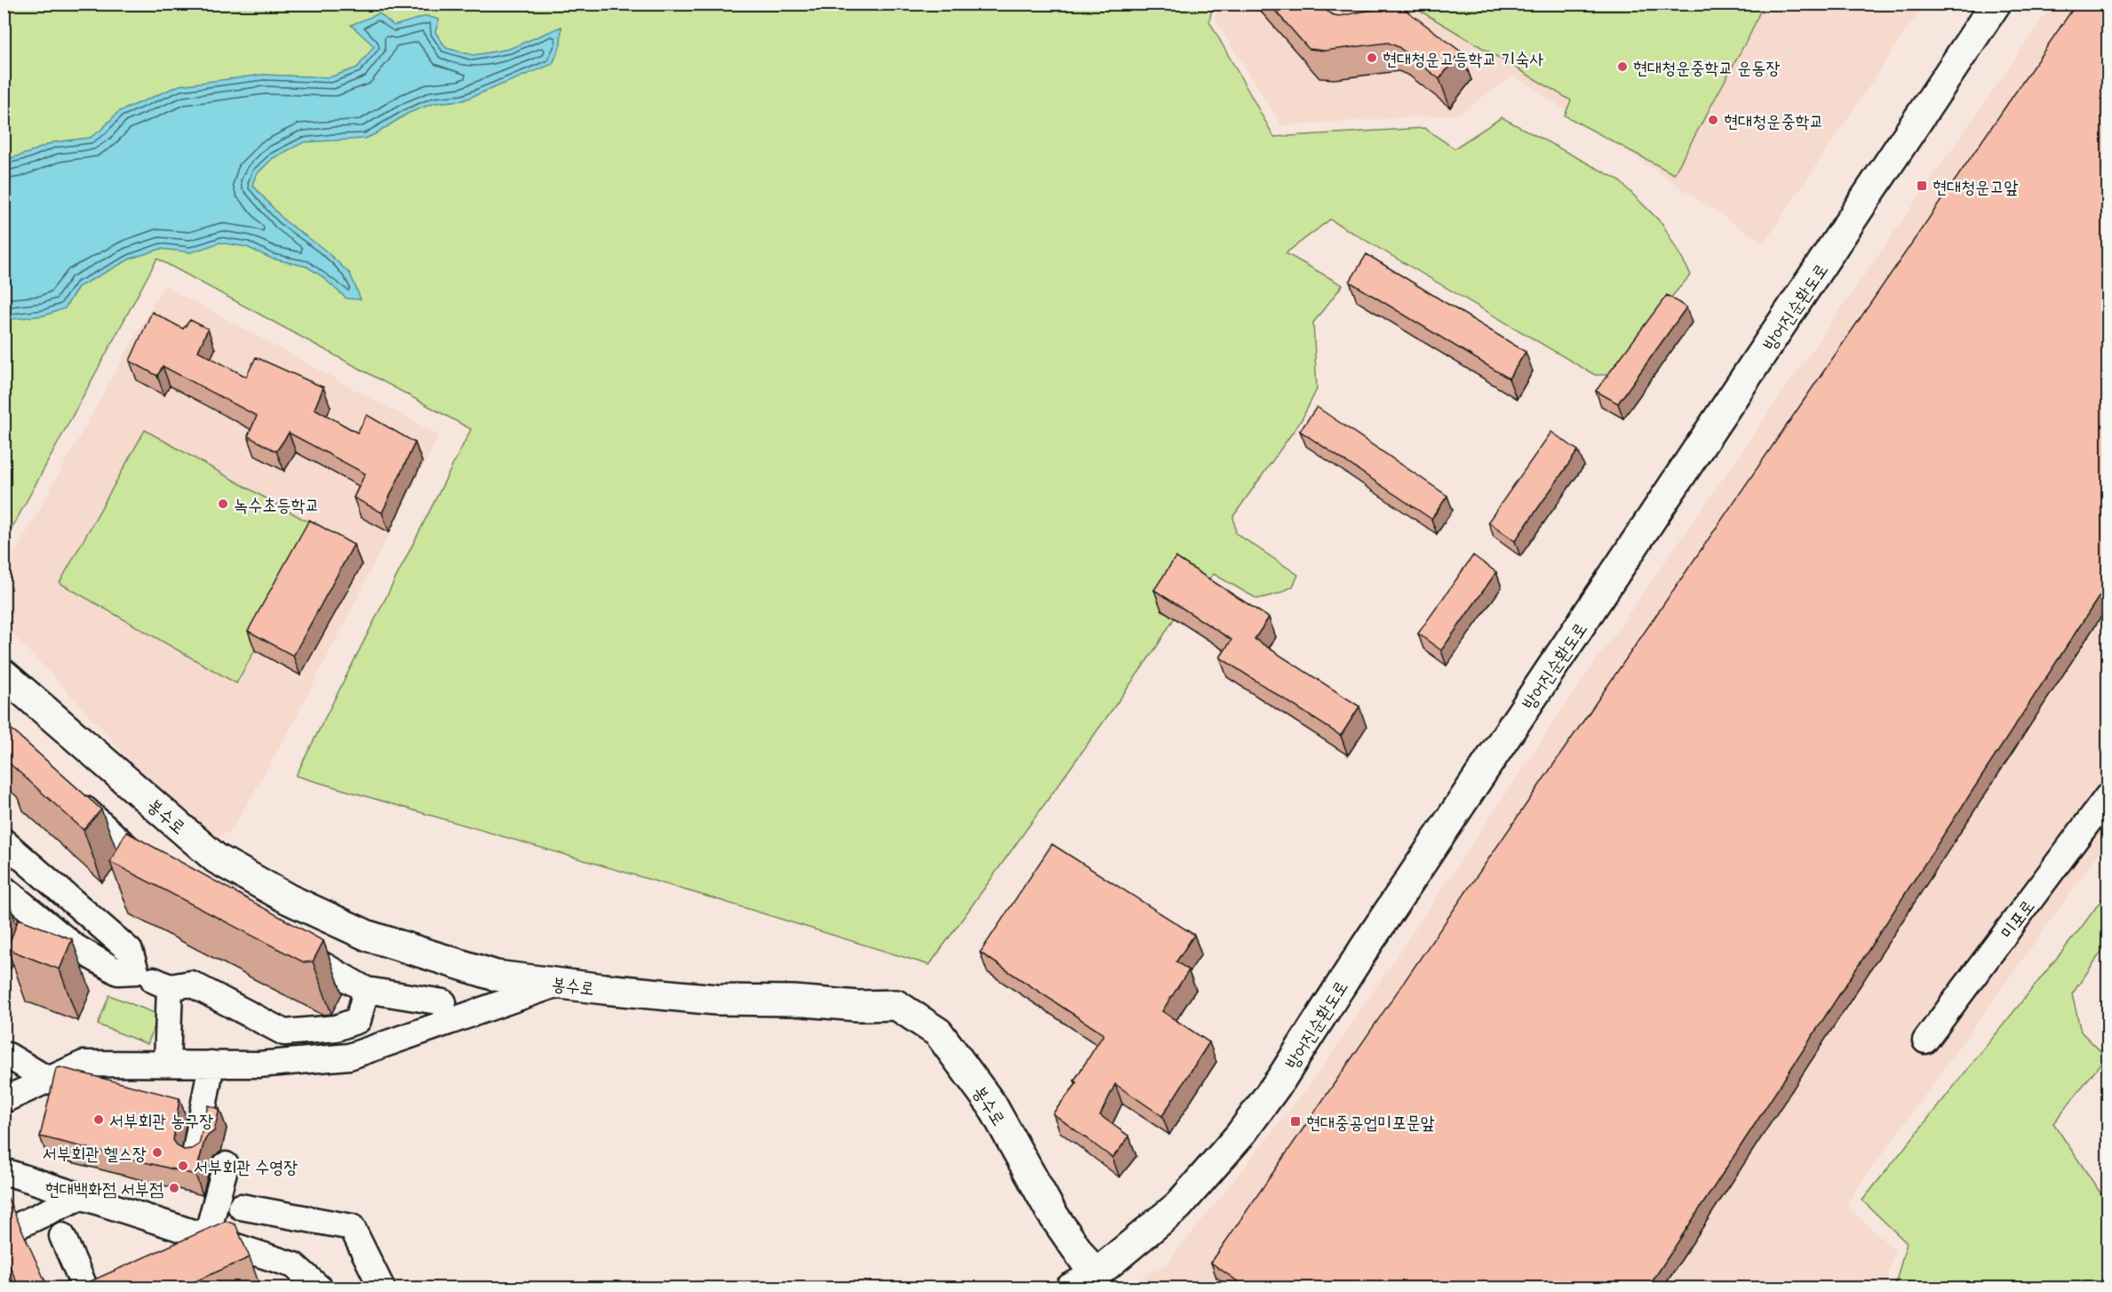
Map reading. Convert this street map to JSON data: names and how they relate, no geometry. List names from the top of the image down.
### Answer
{
  "streets": {
    "main road": ["방어진순환도로", "봉수로"],
    "street": ["미포로"]
  },
  "crossings": [
    ["방어진순환도로", "봉수로"]
  ],
  "places": {
    "other": [
      "현대청운고등학교 기숙사",
      "현대청운중학교 운동장",
      "현대청운중학교",
      "녹수초등학교",
      "서부회관 농구장",
      "서부회관 헬스장",
      "서부회관 수영장",
      "현대백화점 서부점"
    ],
    "transit": ["현대청운고앞", "현대중공업미포문앞"]
  }
}
